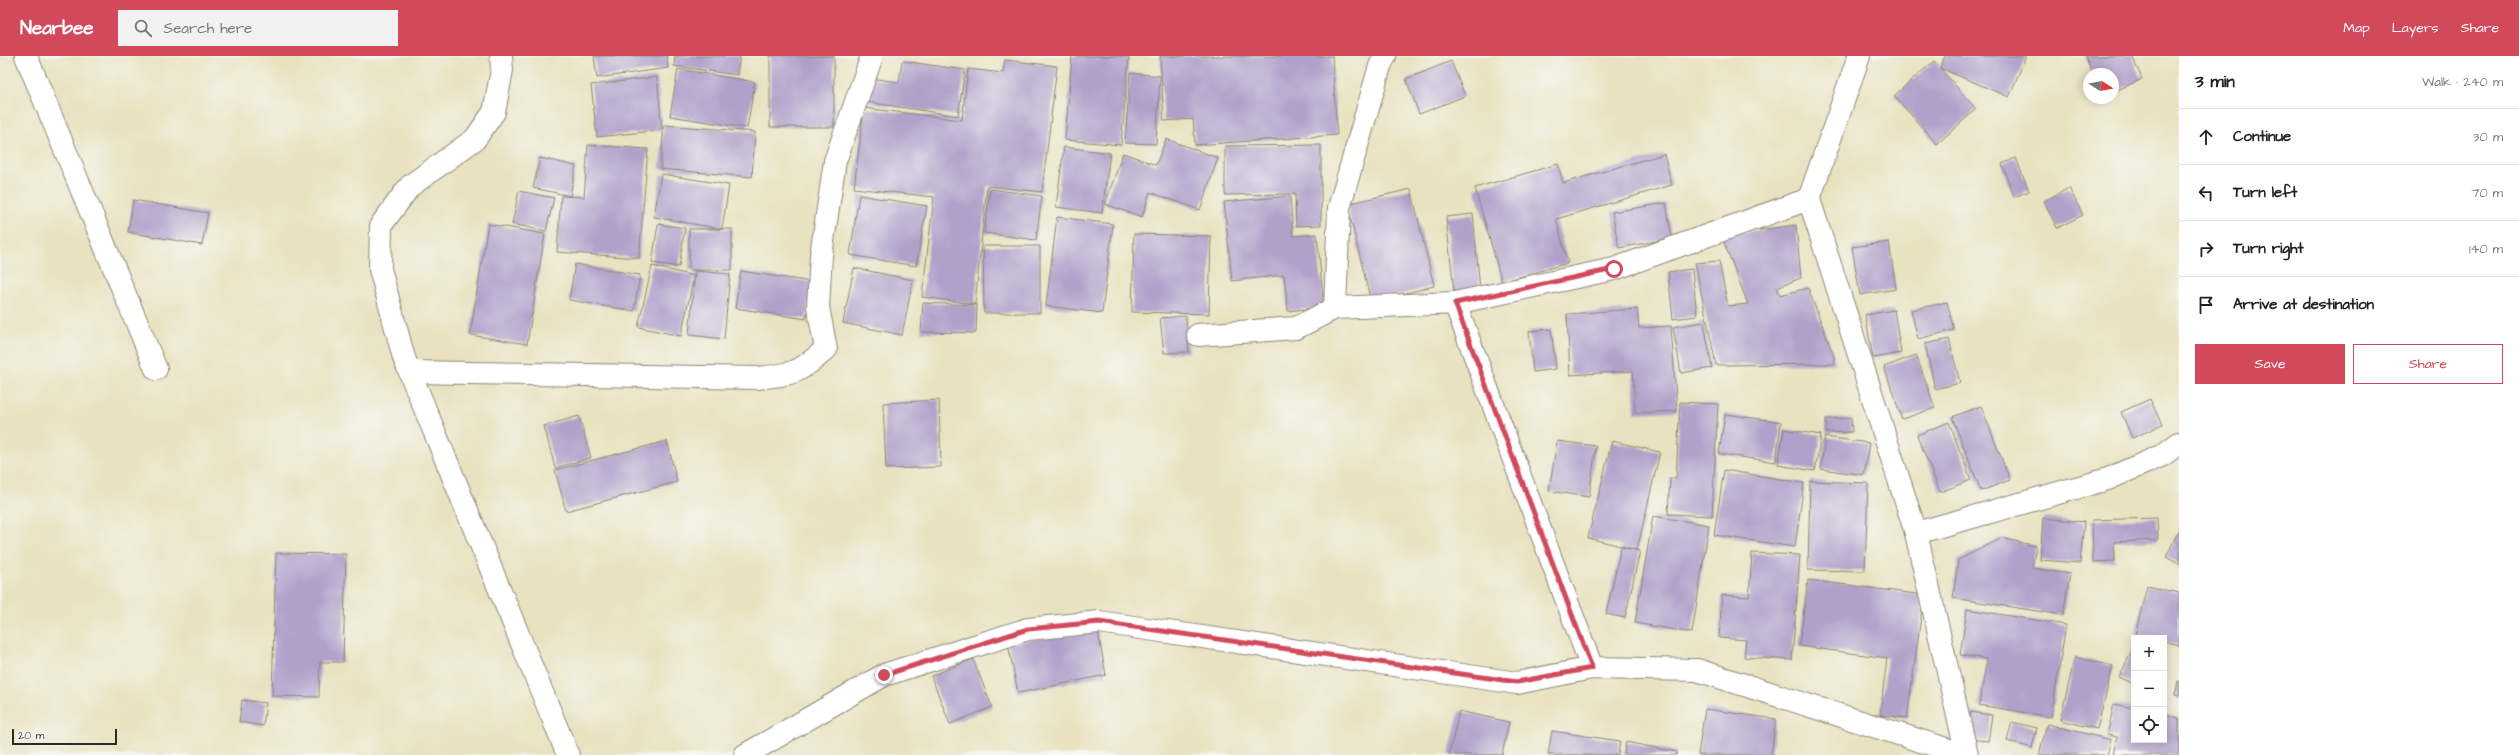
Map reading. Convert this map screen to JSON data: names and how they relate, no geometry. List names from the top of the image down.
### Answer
{
  "scale_bar": "20 m",
  "north": "right",
  "page": {
    "header": "Nearbee",
    "search": "Search here",
    "nav": ["Map", "Layers", "Share"],
    "heading": ["3 min", "Walk · 240 m"],
    "list": [
      ["Continue", "30 m"],
      ["Turn left", "70 m"],
      ["Turn right", "140 m"],
      "Arrive at destination"
    ],
    "buttons": ["Save", "Share"],
    "map_buttons": ["+", "−"],
    "scale": "20 m"
  }
}
